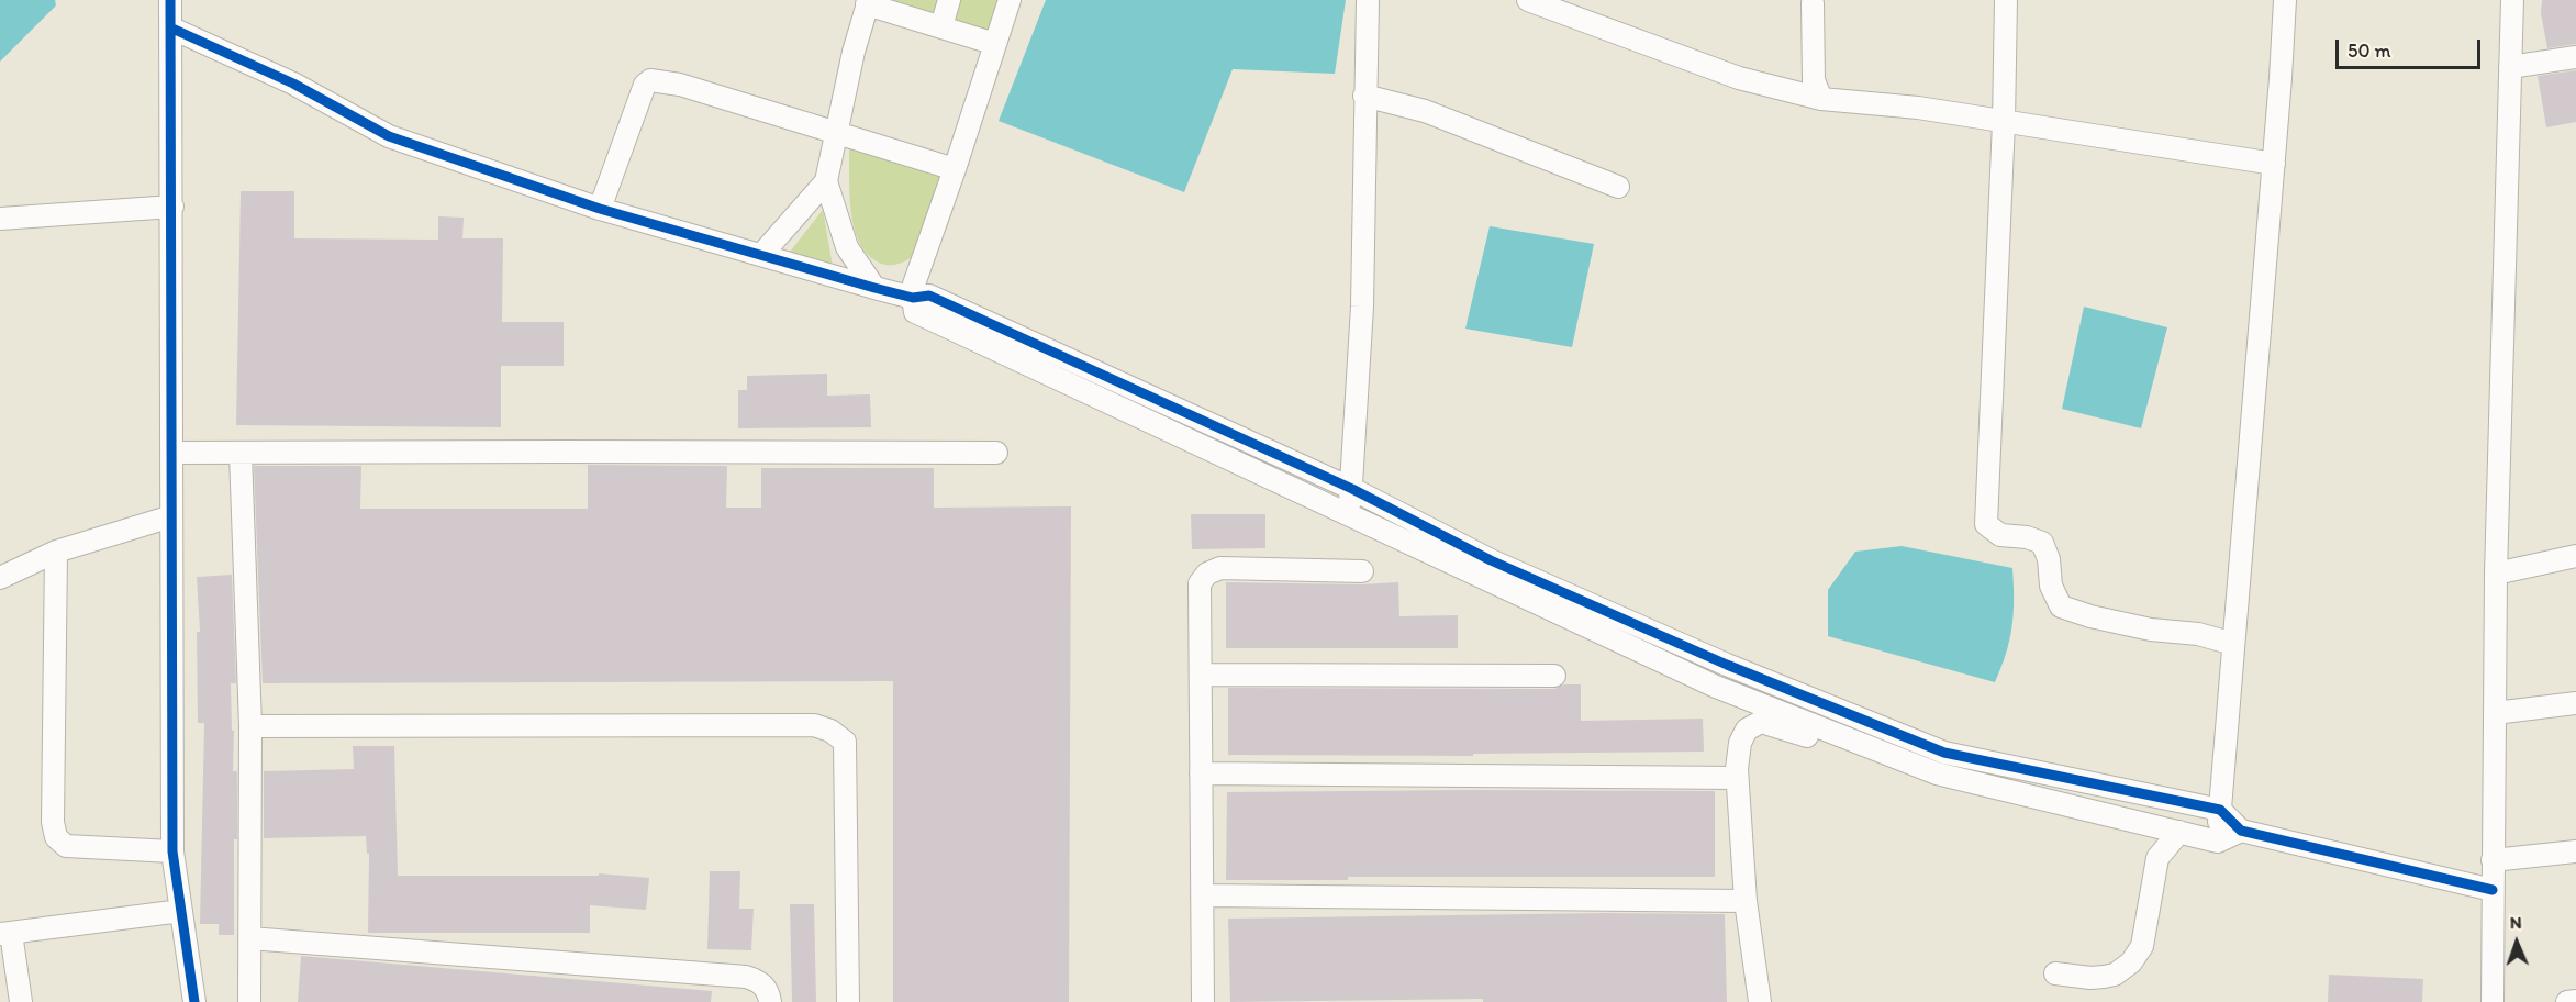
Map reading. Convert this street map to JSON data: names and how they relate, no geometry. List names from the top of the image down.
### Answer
{
  "scale_bar": "50 m",
  "north": "top"
}
